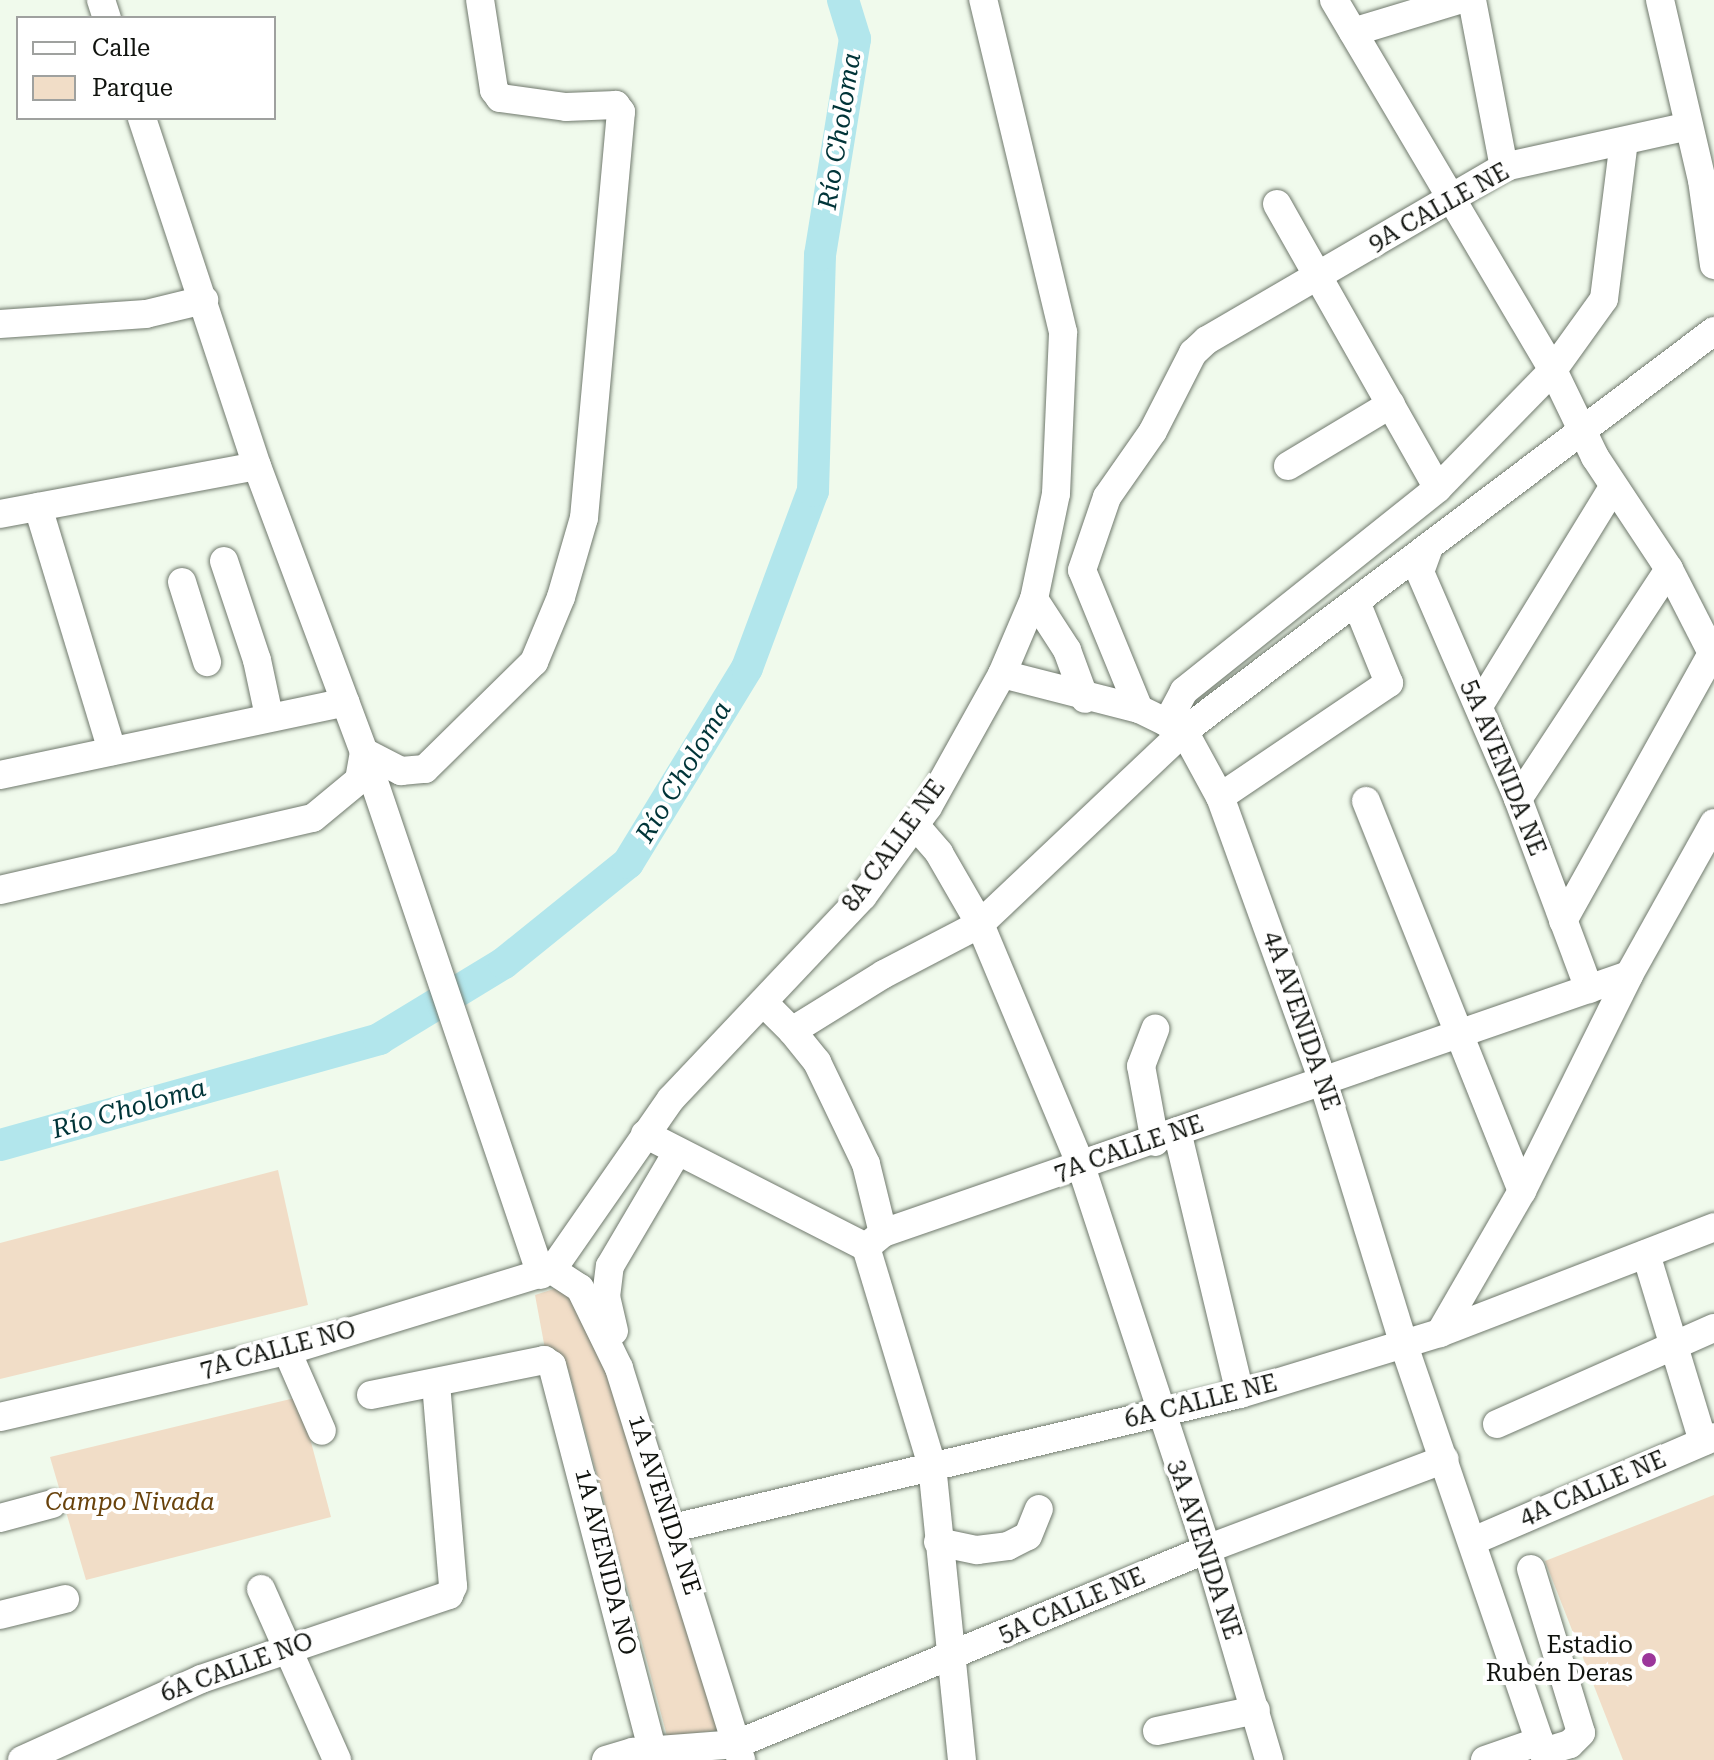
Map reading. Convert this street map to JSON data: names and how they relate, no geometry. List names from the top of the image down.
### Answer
{
  "streets": {
    "street": [
      "9A CALLE NE",
      "5A AVENIDA NE",
      "8A CALLE NE",
      "4A AVENIDA NE",
      "7A CALLE NE",
      "7A CALLE NO",
      "6A CALLE NE",
      "4A CALLE NE",
      "1A AVENIDA NE",
      "3A AVENIDA NE",
      "1A AVENIDA NO",
      "5A CALLE NE",
      "6A CALLE NO"
    ]
  },
  "crossings": [
    ["5A AVENIDA NE", "7A CALLE NE"],
    ["8A CALLE NE", "3A AVENIDA NE"],
    ["4A AVENIDA NE", "7A CALLE NE"],
    ["4A AVENIDA NE", "6A CALLE NE"],
    ["4A AVENIDA NE", "4A CALLE NE"],
    ["4A AVENIDA NE", "5A CALLE NE"],
    ["7A CALLE NE", "3A AVENIDA NE"],
    ["7A CALLE NO", "1A AVENIDA NE"],
    ["6A CALLE NE", "1A AVENIDA NE"],
    ["6A CALLE NE", "3A AVENIDA NE"],
    ["1A AVENIDA NE", "5A CALLE NE"],
    ["3A AVENIDA NE", "5A CALLE NE"],
    ["1A AVENIDA NO", "5A CALLE NE"],
    ["1A AVENIDA NO", "6A CALLE NO"]
  ],
  "water": ["Río Choloma"],
  "parks": ["Campo Nivada"],
  "places": ["Estadio Rubén Deras"],
  "legend": ["Calle", "Parque"]
}
